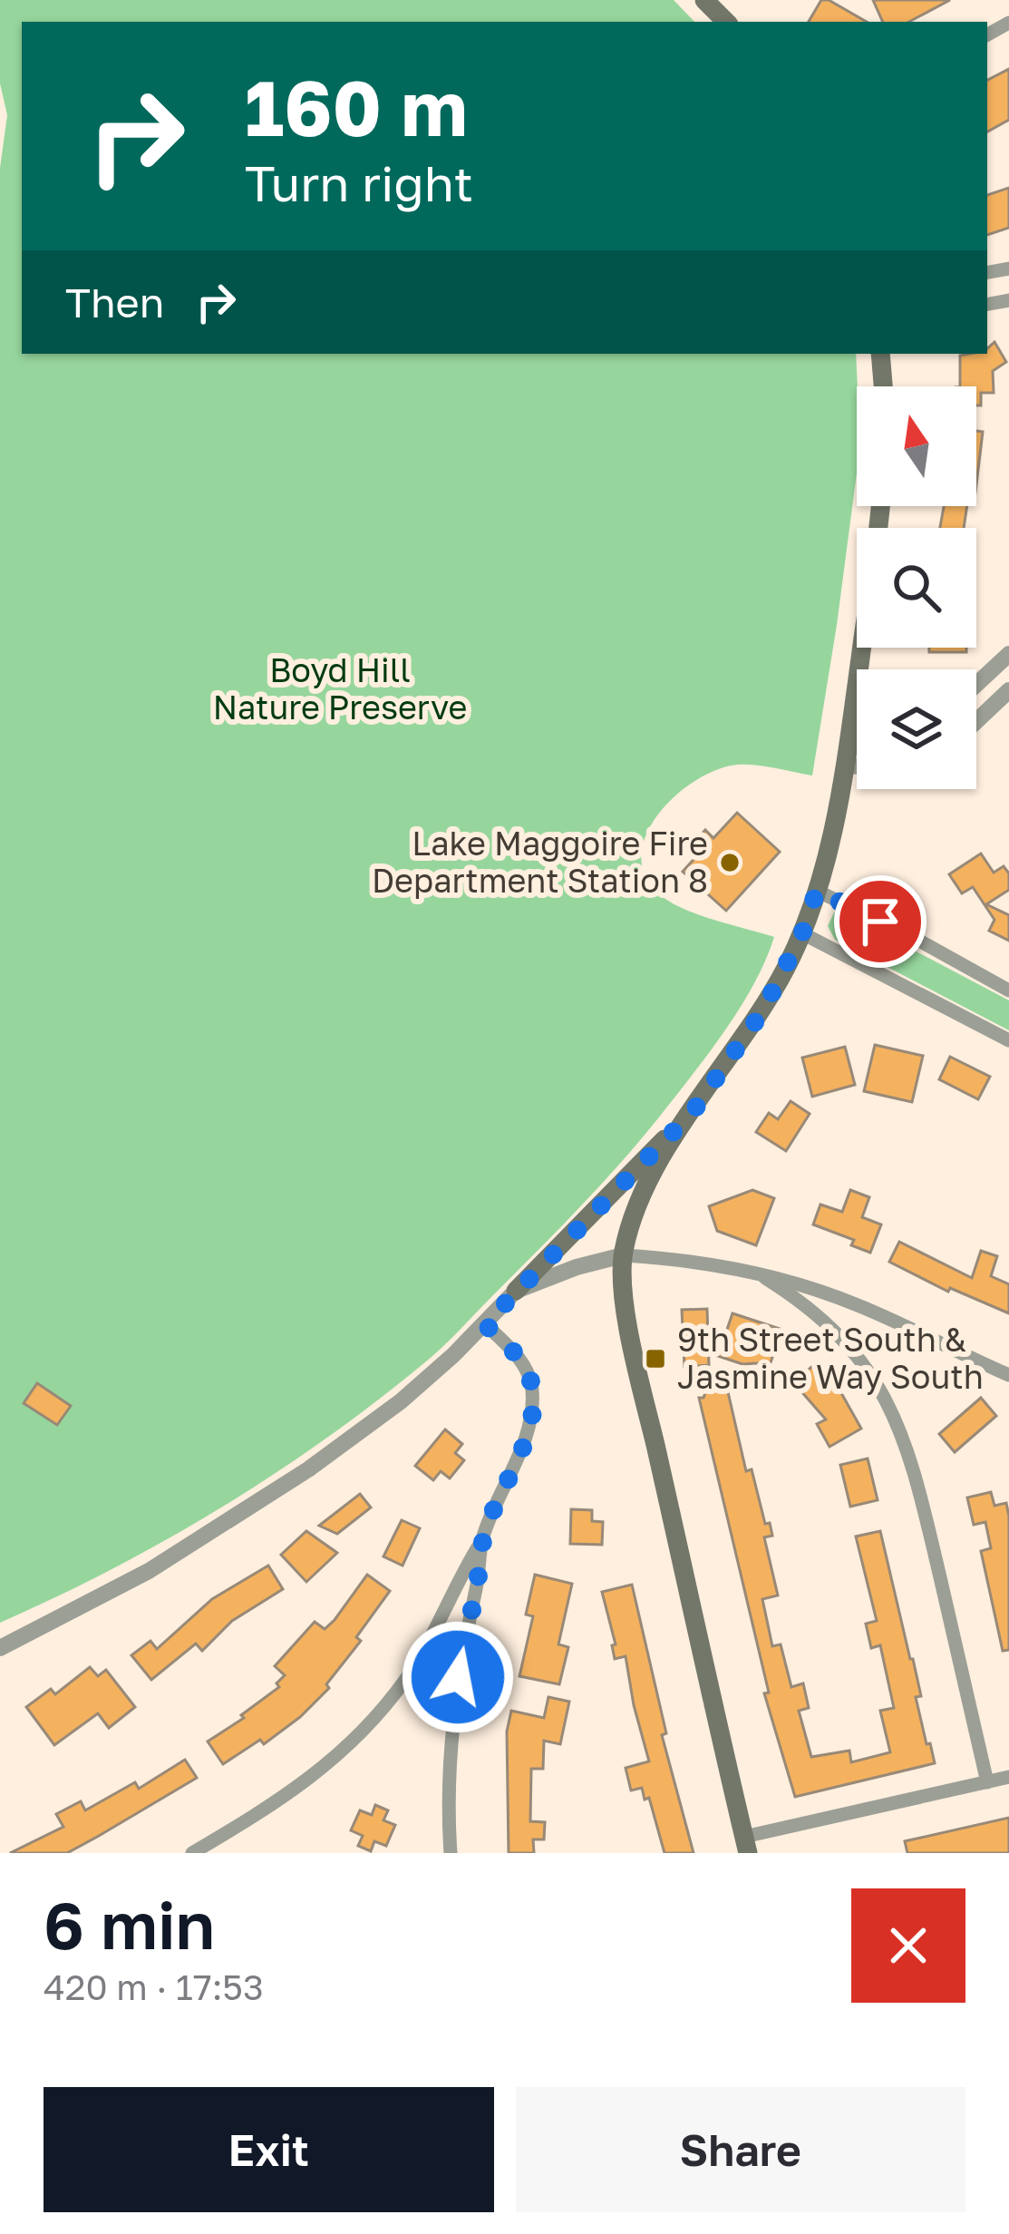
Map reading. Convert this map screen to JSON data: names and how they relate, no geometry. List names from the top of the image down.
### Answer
{
  "parks": ["Boyd Hill Nature Preserve"],
  "places": {
    "other": ["Lake Maggoire Fire Department Station 8"],
    "transit": ["9th Street South & Jasmine Way South"]
  },
  "north": "top",
  "page": {
    "turn": ["160 m", "Turn right"],
    "then": "Then",
    "heading": ["6 min", "420 m · 17:53"],
    "buttons": ["Exit", "Share"]
  }
}
